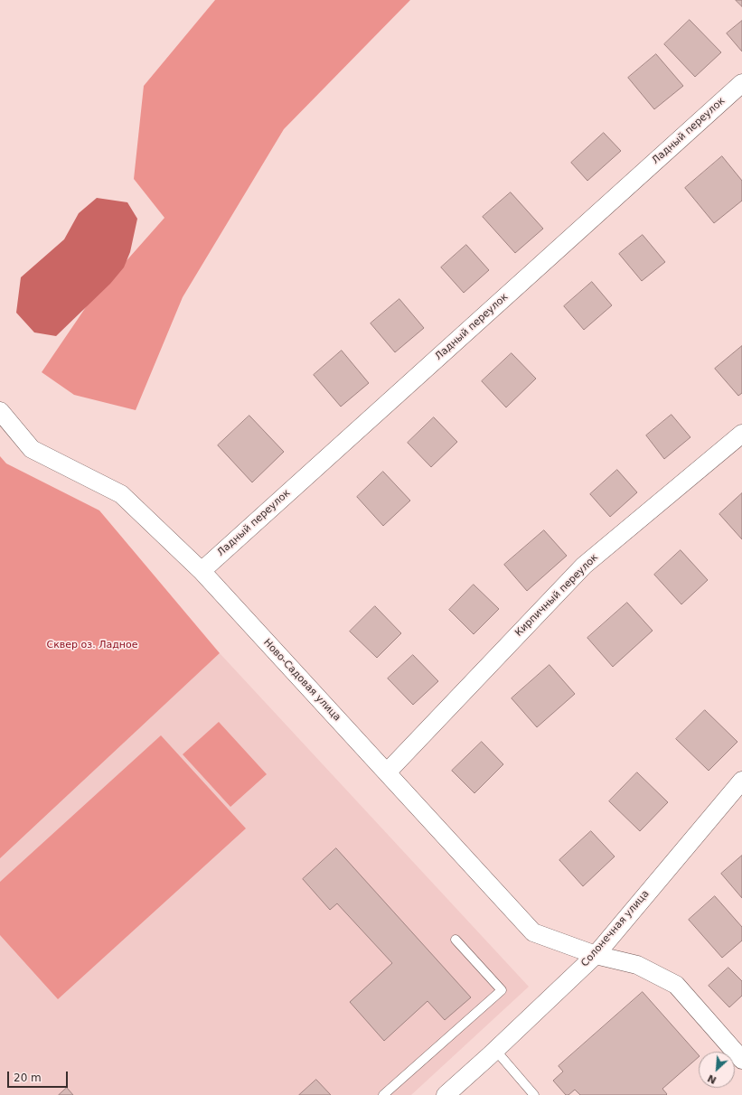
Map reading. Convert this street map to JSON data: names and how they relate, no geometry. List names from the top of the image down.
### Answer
{
  "streets": {
    "street": [
      "Ладный переулок",
      "Кирпичный переулок",
      "Ново-Садовая улица",
      "Солонечная улица"
    ]
  },
  "crossings": [
    ["Ладный переулок", "Ново-Садовая улица"],
    ["Кирпичный переулок", "Ново-Садовая улица"],
    ["Ново-Садовая улица", "Солонечная улица"]
  ],
  "parks": ["Сквер оз. Ладное"],
  "scale_bar": "20 m",
  "north": "bottom left"
}
